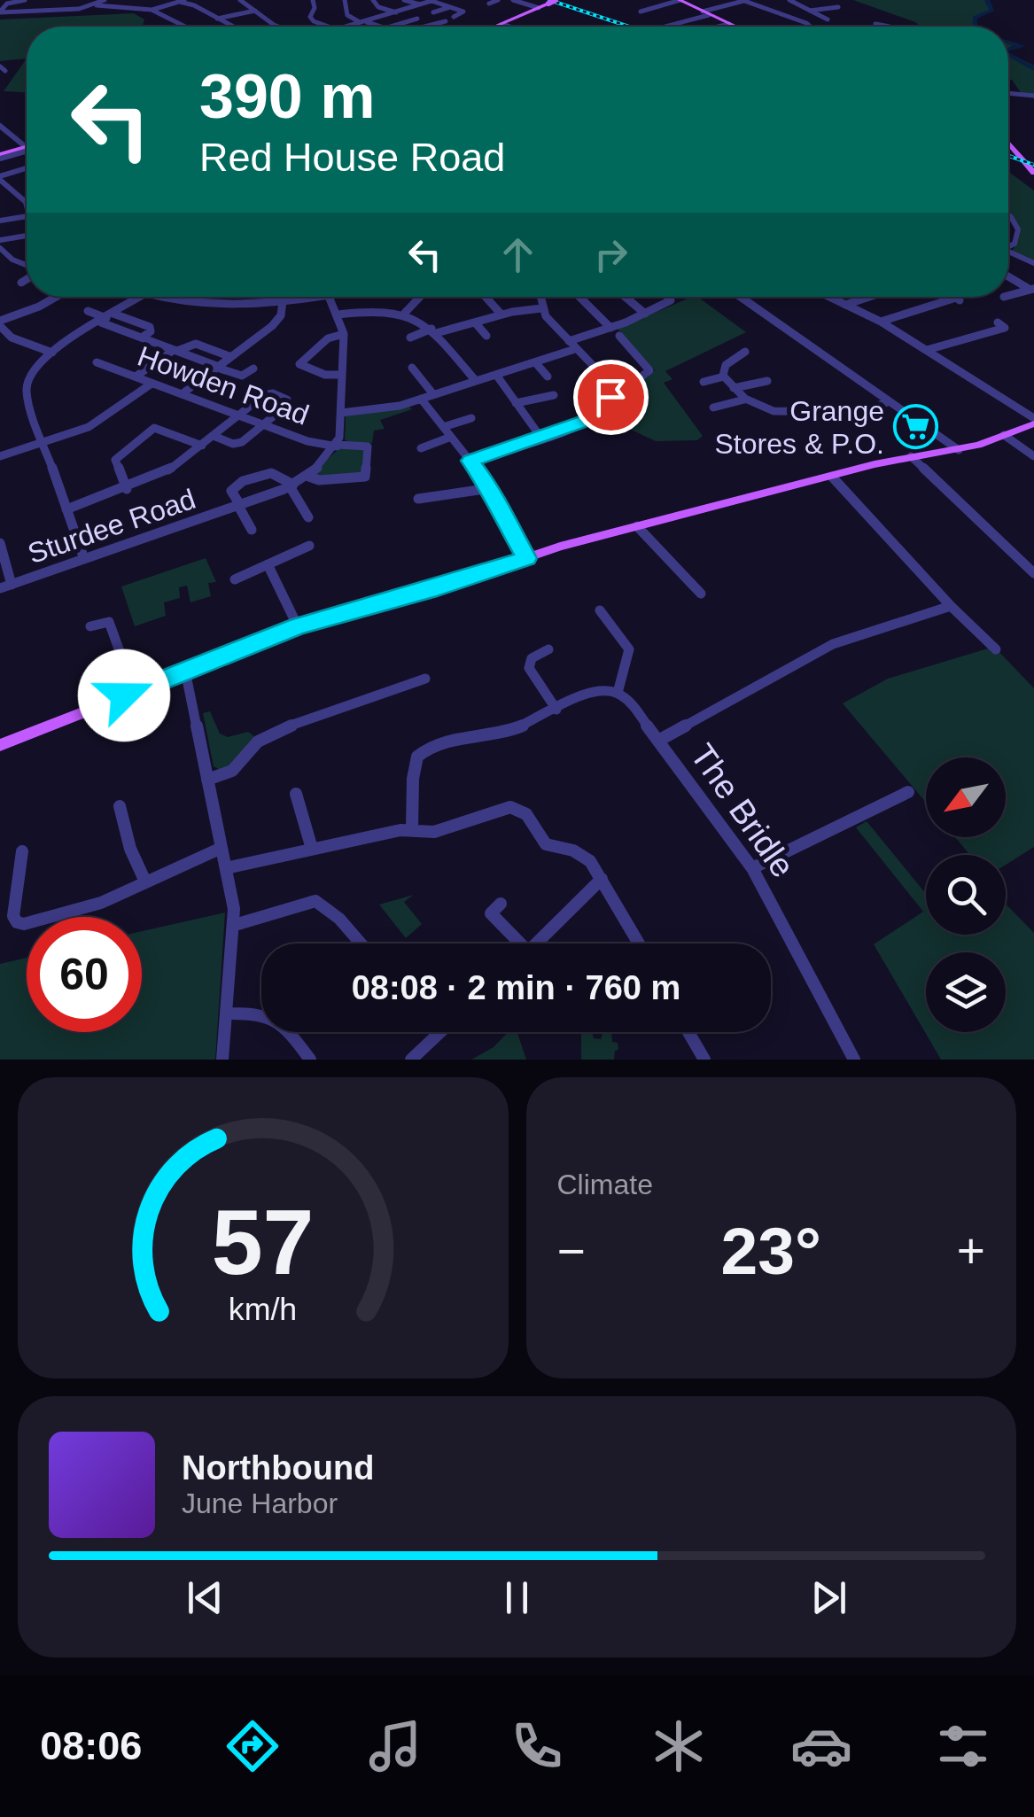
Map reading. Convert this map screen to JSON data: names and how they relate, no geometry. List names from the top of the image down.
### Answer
{
  "streets": {
    "street": ["Howden Road", "Sturdee Road", "The Bridle"]
  },
  "crossings": [
    ["Howden Road", "Sturdee Road"]
  ],
  "places": {
    "supermarket": ["Grange Stores & P.O."]
  },
  "north": "bottom left",
  "page": {
    "turn": ["390 m", "Red House Road"],
    "limit": "60",
    "trip": "08:08 · 2 min · 760 m",
    "tile": "Climate",
    "heat": ["−", "23°", "+"],
    "song": ["Northbound", "June Harbor"],
    "tabs": "08:06",
    "gauge": ["57", "km/h"]
  }
}
